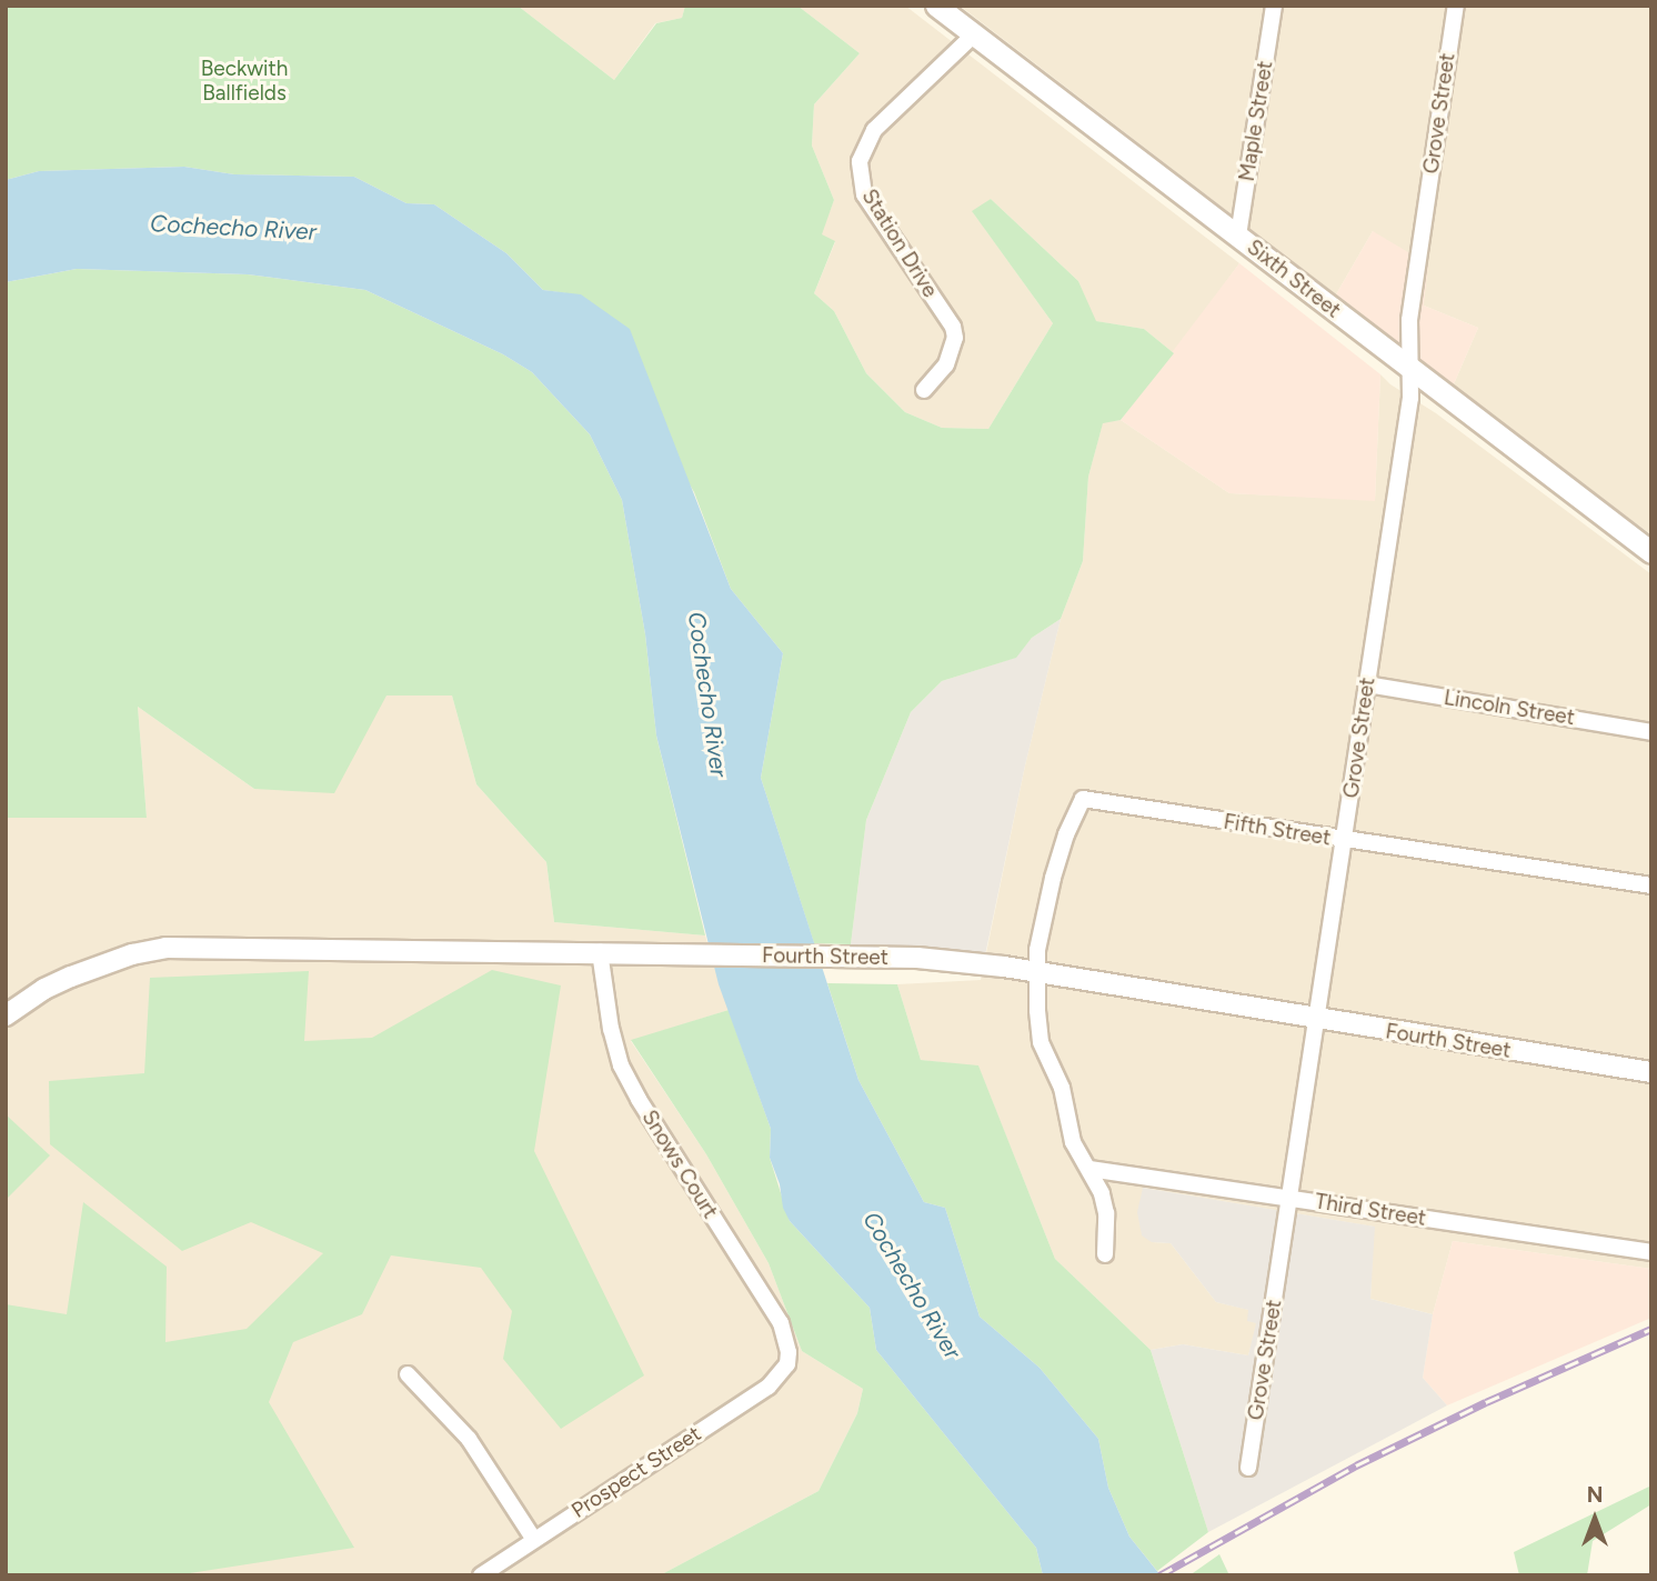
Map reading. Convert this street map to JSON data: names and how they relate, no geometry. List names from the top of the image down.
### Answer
{
  "streets": {
    "main road": ["Sixth Street"],
    "street": [
      "Grove Street",
      "Maple Street",
      "Station Drive",
      "Lincoln Street",
      "Fifth Street",
      "Fourth Street",
      "Snows Court",
      "Third Street",
      "Prospect Street"
    ]
  },
  "crossings": [
    ["Grove Street", "Sixth Street"],
    ["Grove Street", "Lincoln Street"],
    ["Grove Street", "Fifth Street"],
    ["Grove Street", "Fourth Street"],
    ["Grove Street", "Third Street"],
    ["Maple Street", "Sixth Street"],
    ["Station Drive", "Sixth Street"],
    ["Fifth Street", "Fourth Street"],
    ["Fourth Street", "Snows Court"],
    ["Snows Court", "Prospect Street"]
  ],
  "water": ["Cochecho River"],
  "parks": ["Beckwith Ballfields"],
  "north": "top"
}
